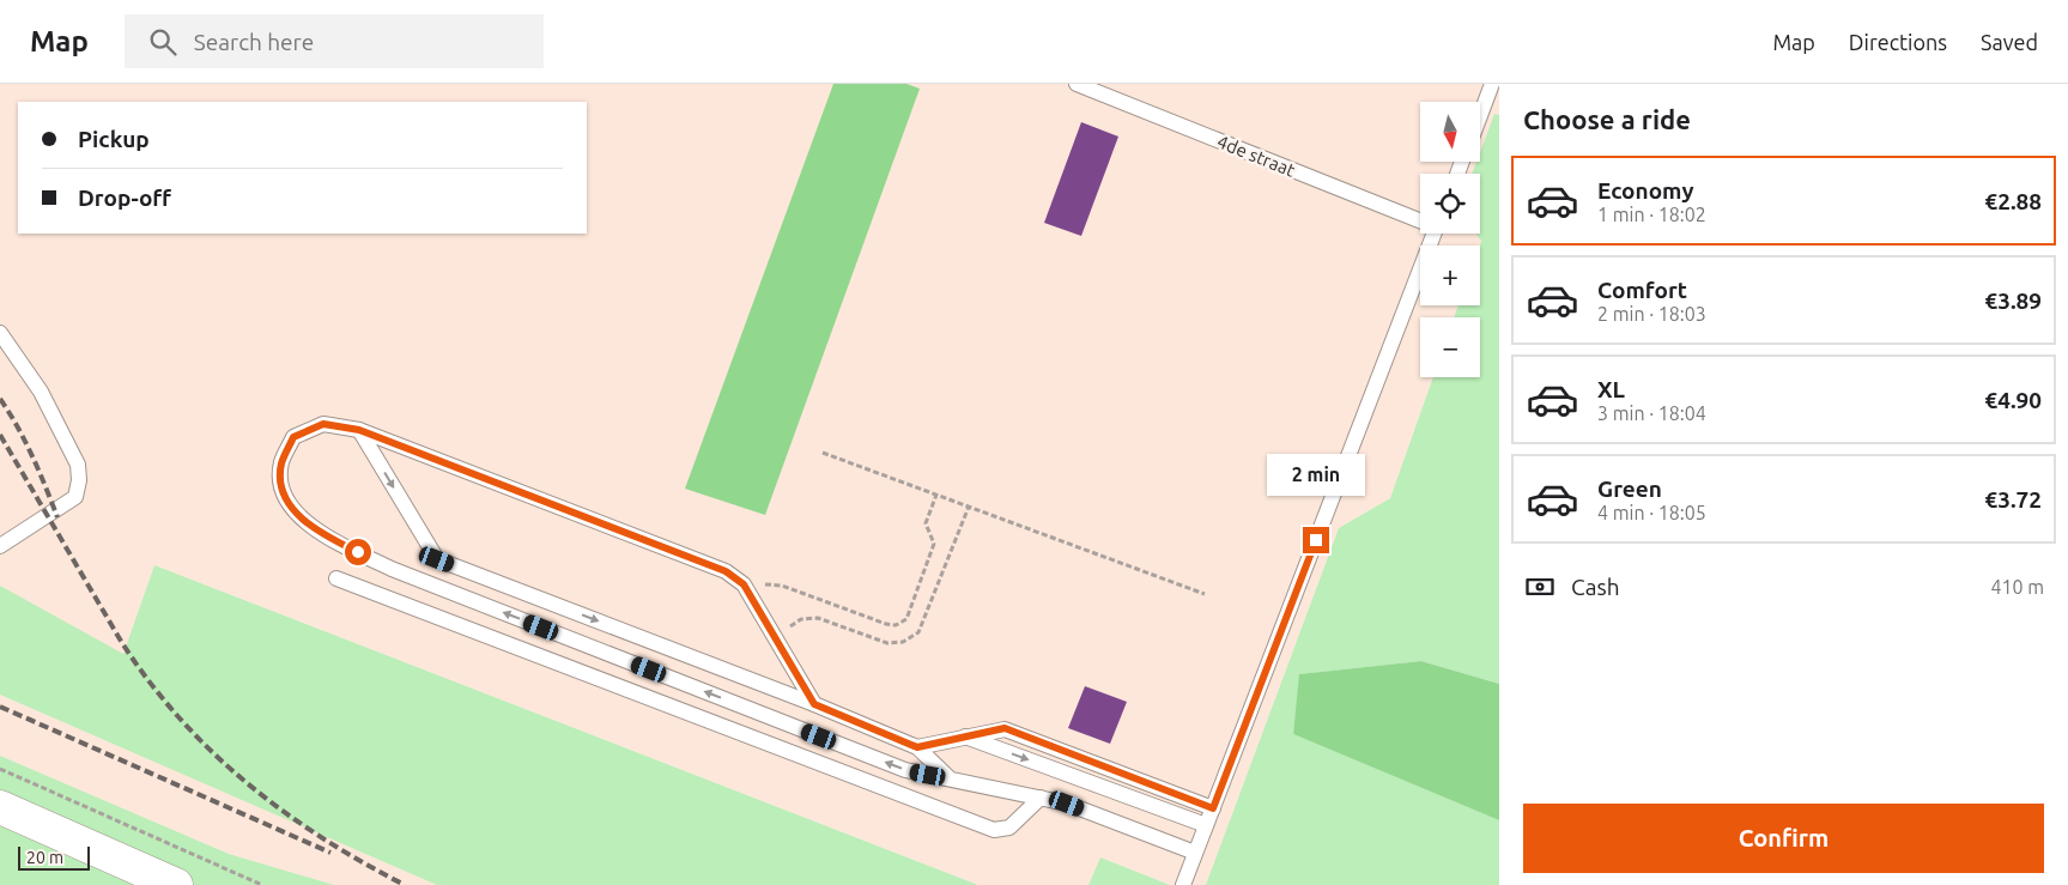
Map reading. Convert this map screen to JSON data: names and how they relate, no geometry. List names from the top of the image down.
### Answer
{
  "streets": {
    "lane": ["4de straat"]
  },
  "scale_bar": "20 m",
  "north": "bottom",
  "page": {
    "header": "Map",
    "search": "Search here",
    "nav": ["Map", "Directions", "Saved"],
    "heading": "Choose a ride",
    "map_buttons": ["+", "−"],
    "banner": ["Pickup", "Drop-off"],
    "list": [
      {
        "name": "Economy",
        "note": "1 min · 18:02",
        "value": "€2.88"
      },
      {
        "name": "Comfort",
        "note": "2 min · 18:03",
        "value": "€3.89"
      },
      {
        "name": "XL",
        "note": "3 min · 18:04",
        "value": "€4.90"
      },
      {
        "name": "Green",
        "note": "4 min · 18:05",
        "value": "€3.72"
      }
    ],
    "bubble": "2 min",
    "pay": ["Cash", "410 m"],
    "buttons": "Confirm",
    "scale": "20 m"
  }
}
